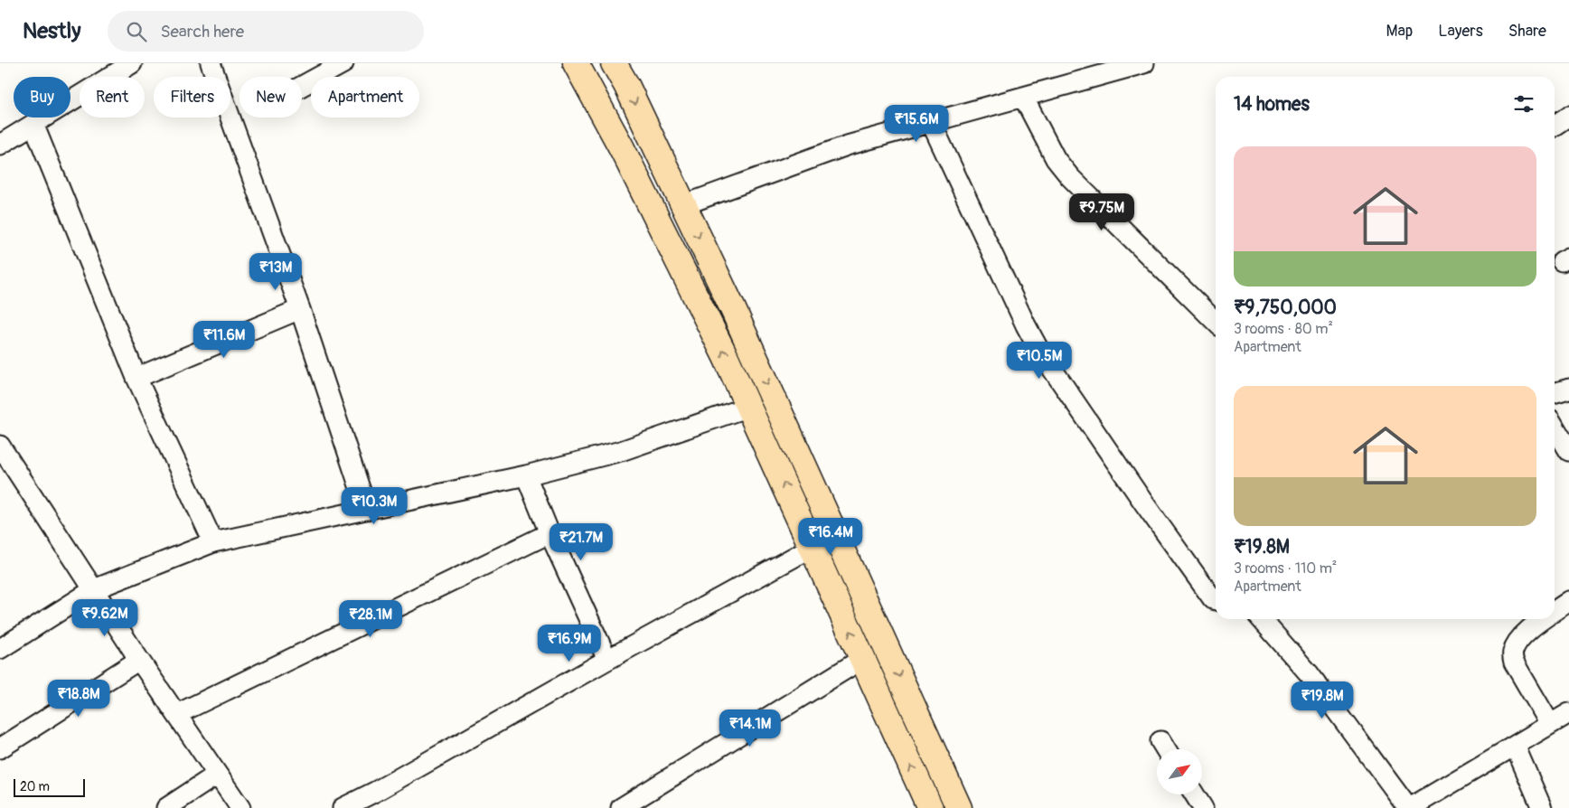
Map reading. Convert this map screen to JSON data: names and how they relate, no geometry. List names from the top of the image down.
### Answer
{
  "scale_bar": "20 m",
  "north": "top right",
  "page": {
    "header": "Nestly",
    "search": "Search here",
    "nav": ["Map", "Layers", "Share"],
    "chip": [
      "Buy",
      "Rent",
      "Filters",
      "New",
      "Apartment"
    ],
    "heading": "14 homes",
    "price": [
      "₹15.6M",
      "₹9.75M",
      "₹13M",
      "₹11.6M",
      "₹10.5M",
      "₹10.3M",
      "₹16.4M",
      "₹21.7M",
      "₹9.62M",
      "₹28.1M",
      "₹16.9M",
      "₹18.8M",
      "₹19.8M",
      "₹14.1M"
    ],
    "list": [
      {
        "name": "₹9,750,000",
        "note": "3 rooms · 80 m² · Apartment"
      },
      {
        "name": "₹19.8M",
        "note": "3 rooms · 110 m² · Apartment"
      }
    ],
    "scale": "20 m"
  }
}
